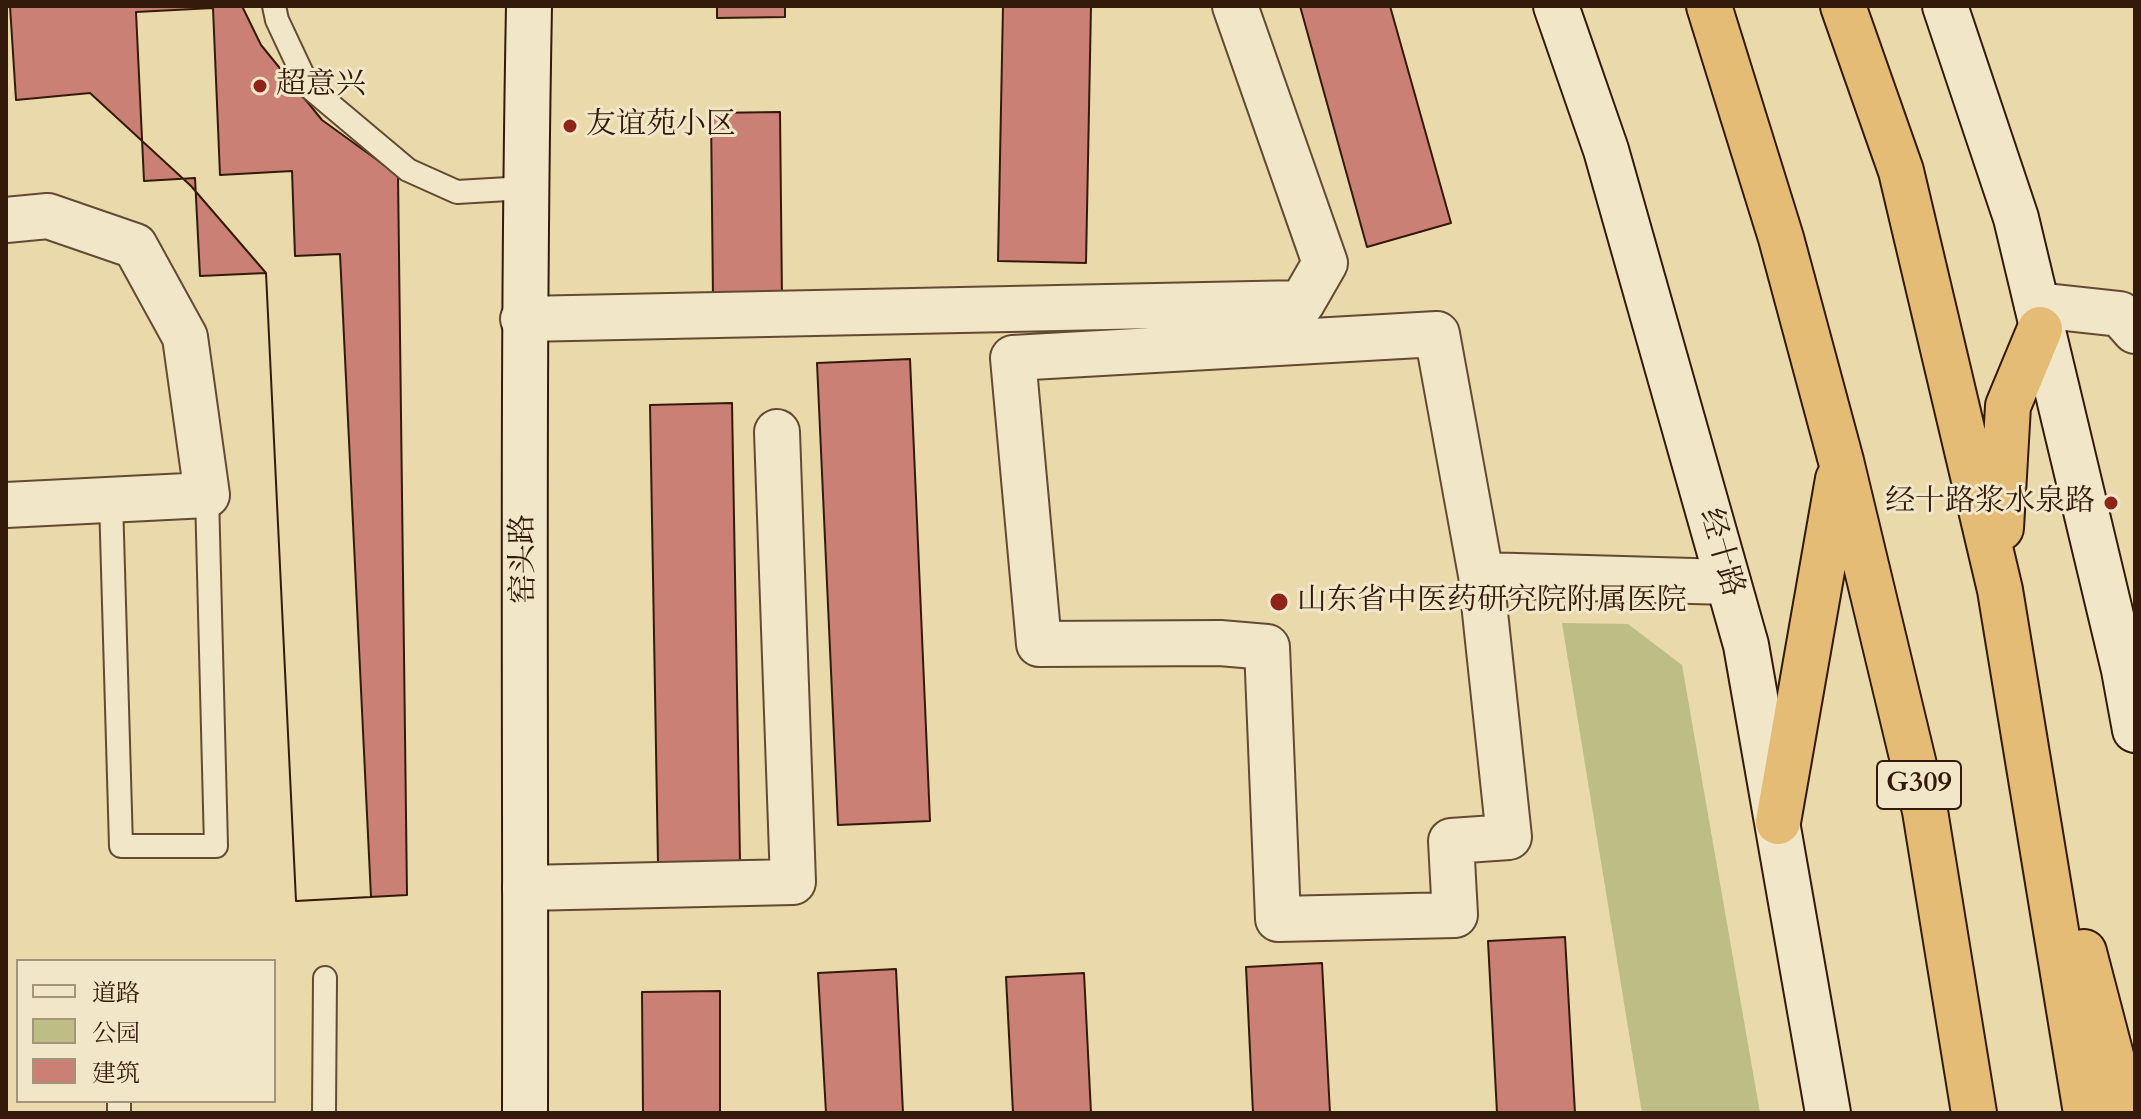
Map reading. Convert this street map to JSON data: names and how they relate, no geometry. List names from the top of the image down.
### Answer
{
  "streets": {
    "highway": ["G309"],
    "street": ["经十路", "窑头路"]
  },
  "places": [
    "超意兴",
    "友谊苑小区",
    "经十路浆水泉路",
    "山东省中医药研究院附属医院"
  ],
  "legend": ["道路", "公园", "建筑"]
}
